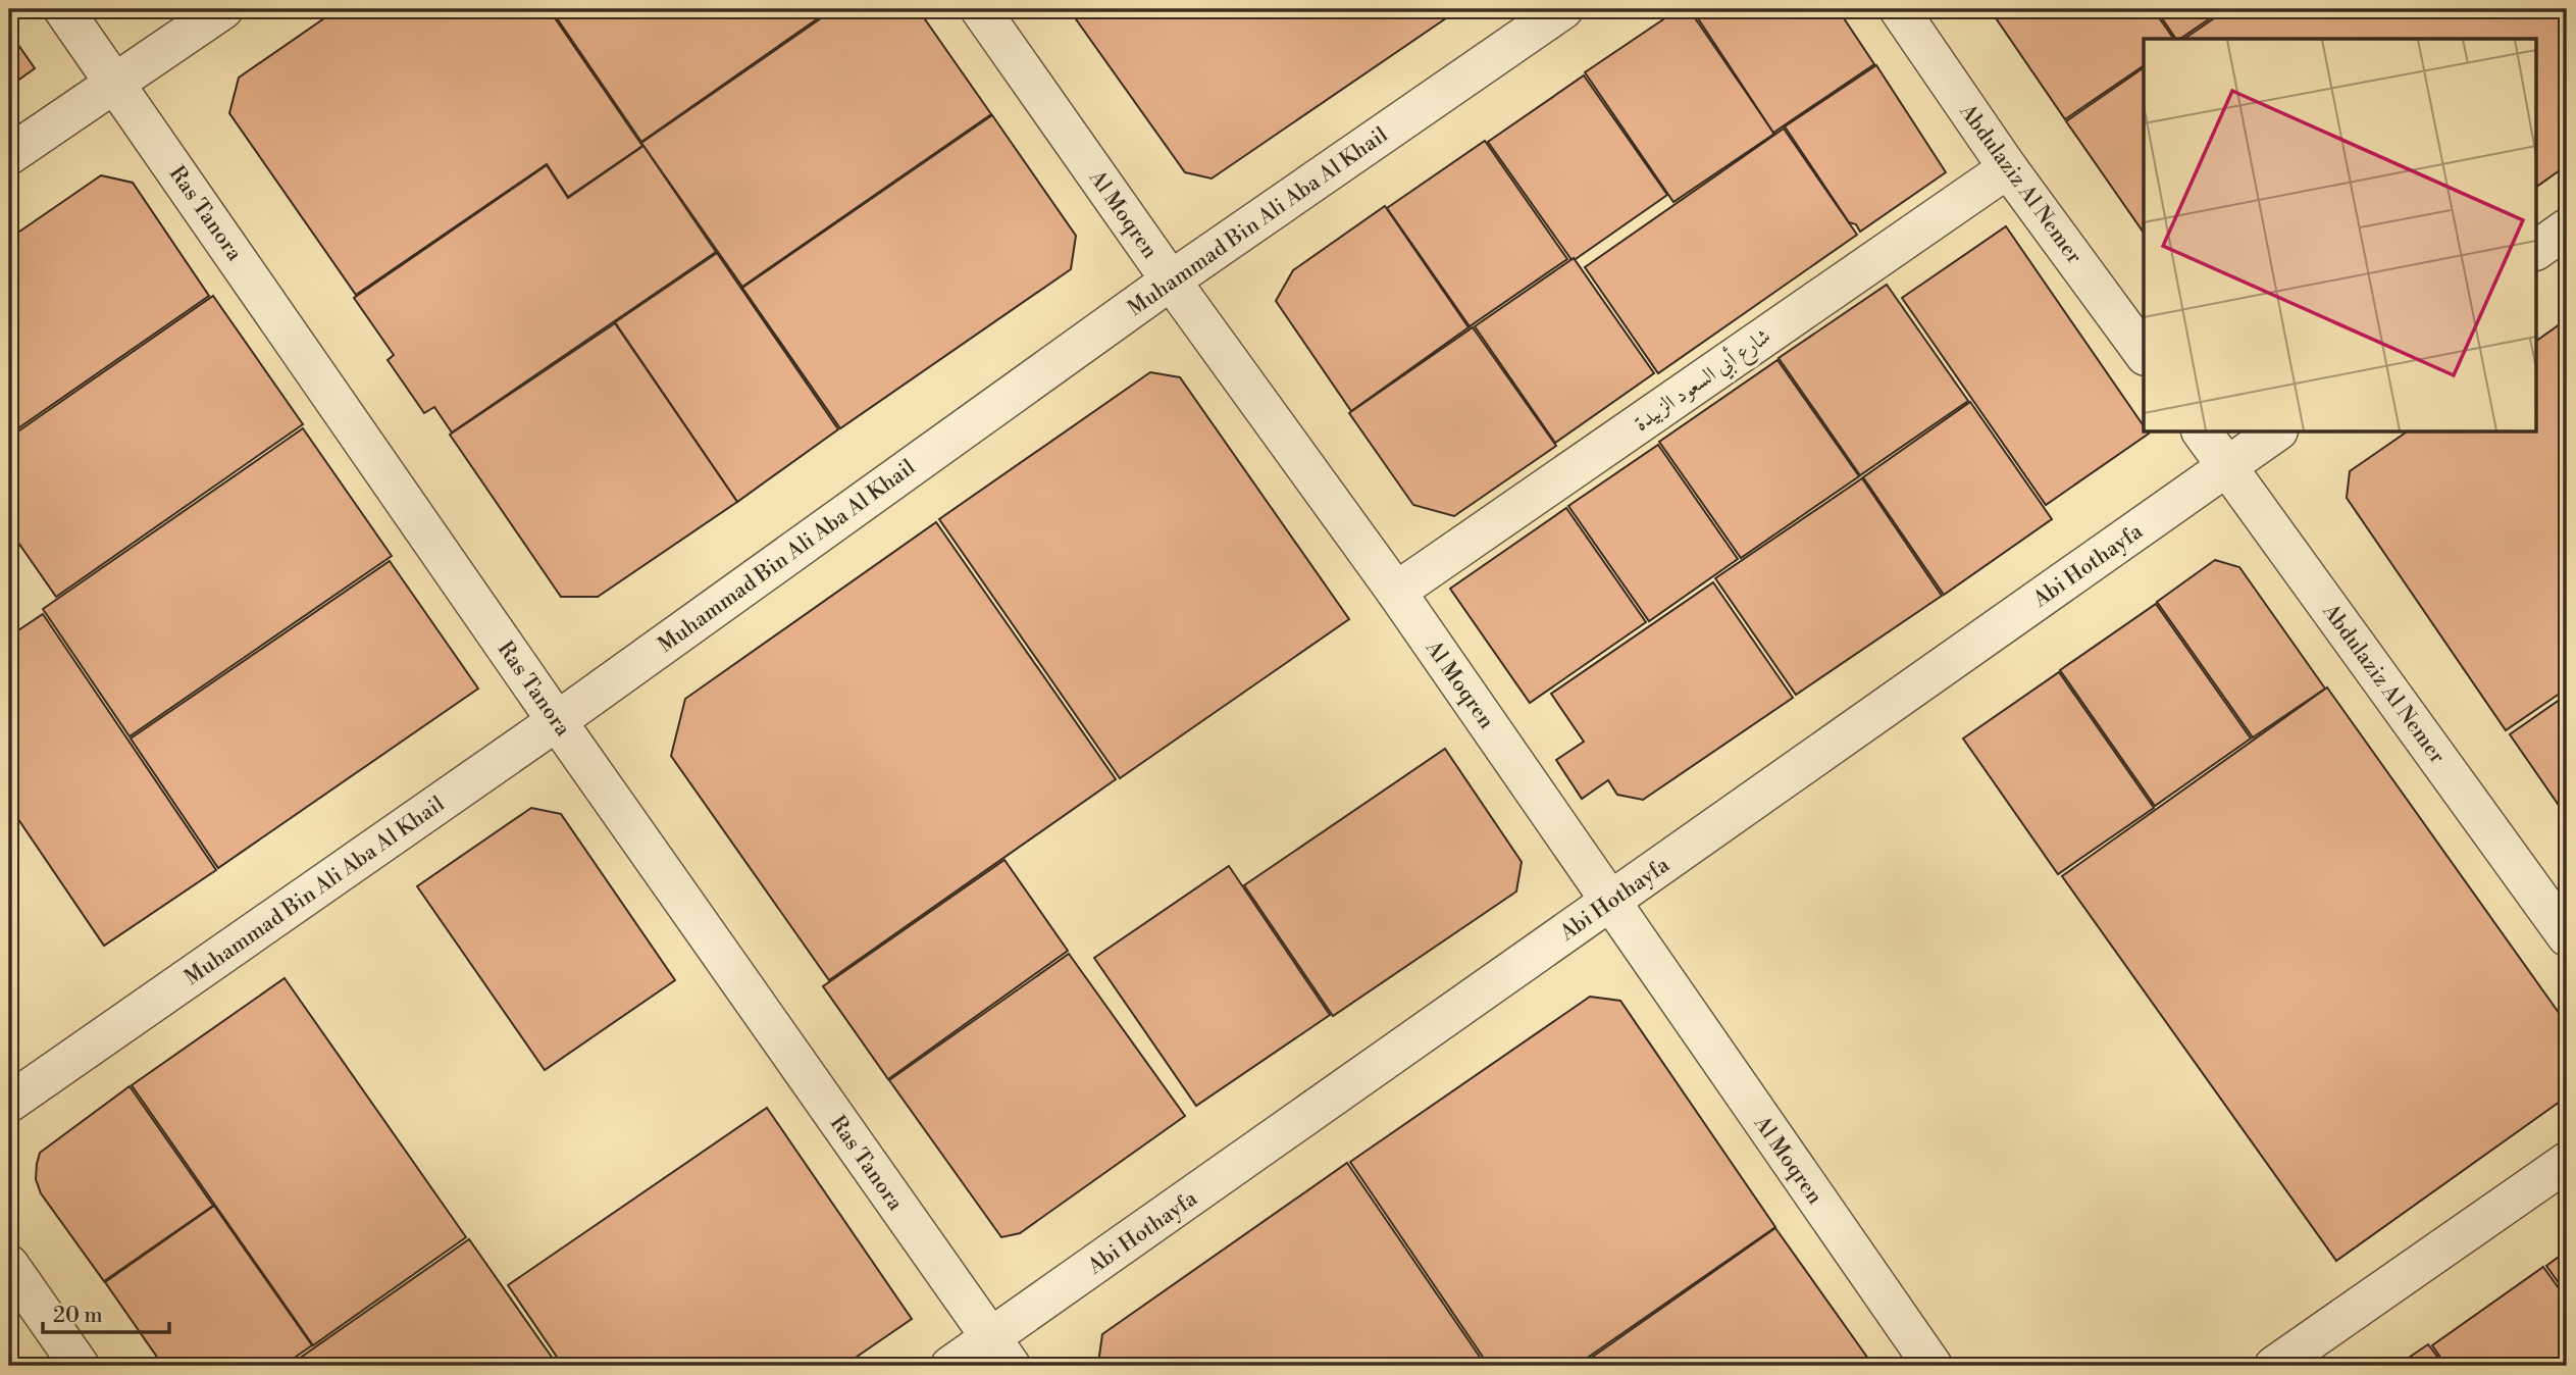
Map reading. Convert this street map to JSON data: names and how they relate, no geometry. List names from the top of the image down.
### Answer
{
  "streets": {
    "street": [
      "Abdulaziz Al Nemer",
      "Ras Tanora",
      "Al Moqren",
      "Muhammad Bin Ali Aba Al Khail",
      "شارع أبي السعود الزبيدة",
      "Abi Hothayfa"
    ]
  },
  "crossings": [
    ["Abdulaziz Al Nemer", "شارع أبي السعود الزبيدة"],
    ["Abdulaziz Al Nemer", "Abi Hothayfa"],
    ["Ras Tanora", "Muhammad Bin Ali Aba Al Khail"],
    ["Ras Tanora", "Abi Hothayfa"],
    ["Al Moqren", "Muhammad Bin Ali Aba Al Khail"],
    ["Al Moqren", "شارع أبي السعود الزبيدة"],
    ["Al Moqren", "Abi Hothayfa"]
  ],
  "scale_bar": "20 m"
}
